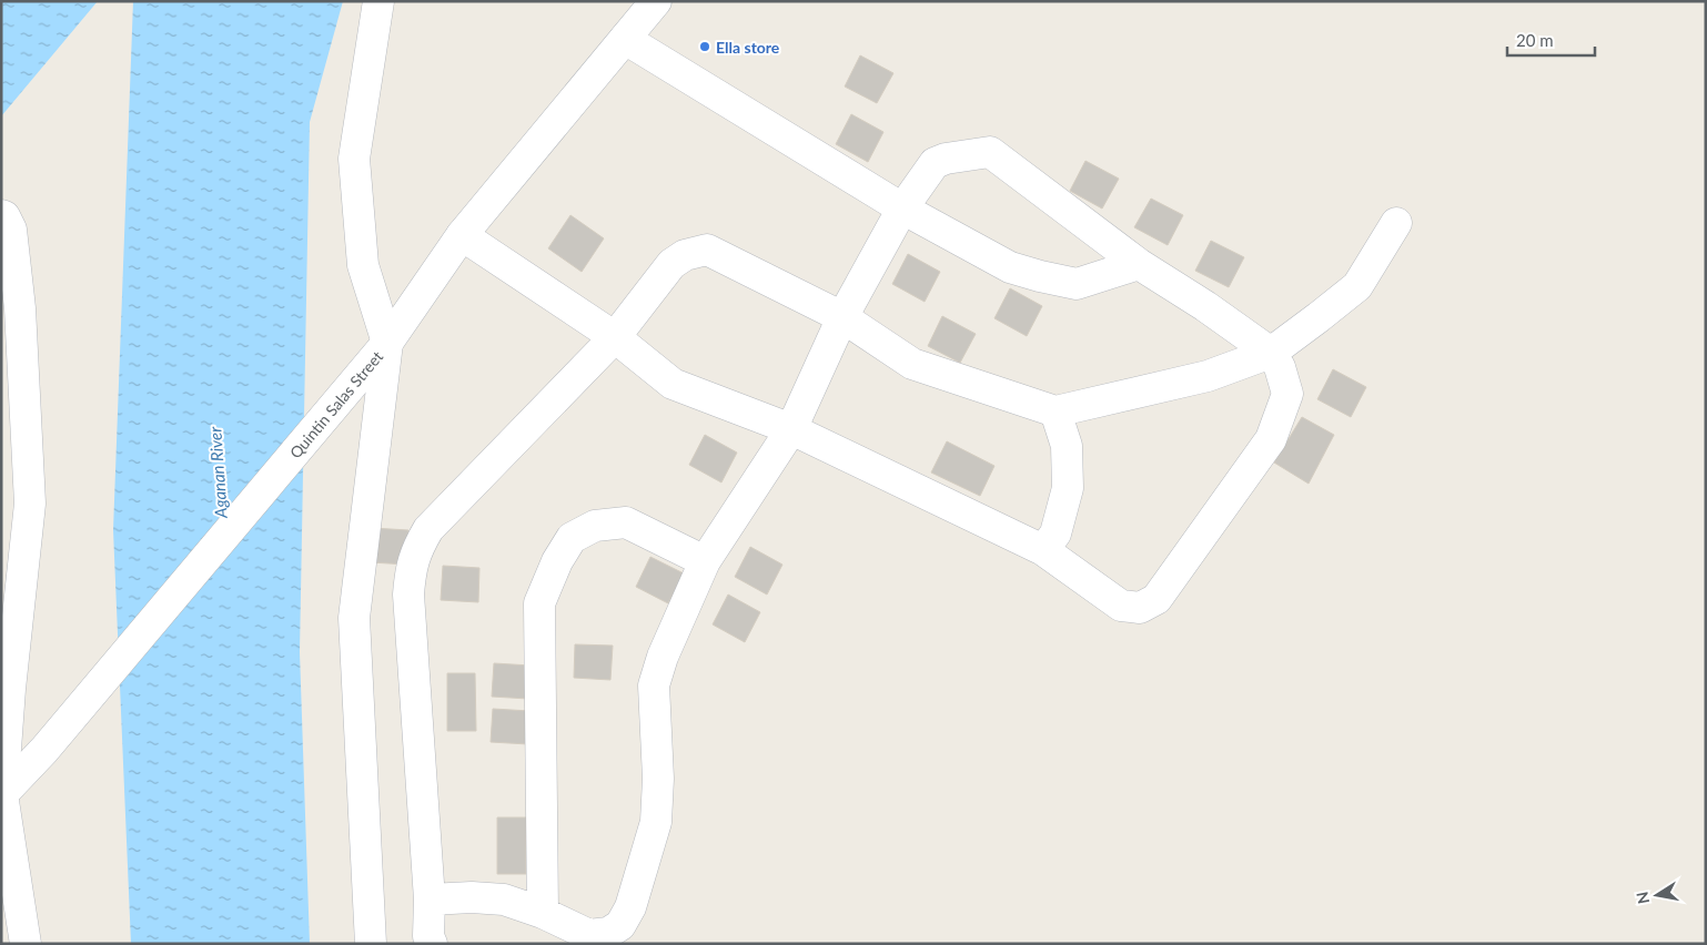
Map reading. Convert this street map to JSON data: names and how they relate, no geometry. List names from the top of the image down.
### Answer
{
  "streets": {
    "street": ["Quintin Salas Street"]
  },
  "water": ["Aganan River"],
  "places": ["Ella store"],
  "scale_bar": "20 m",
  "north": "left"
}
